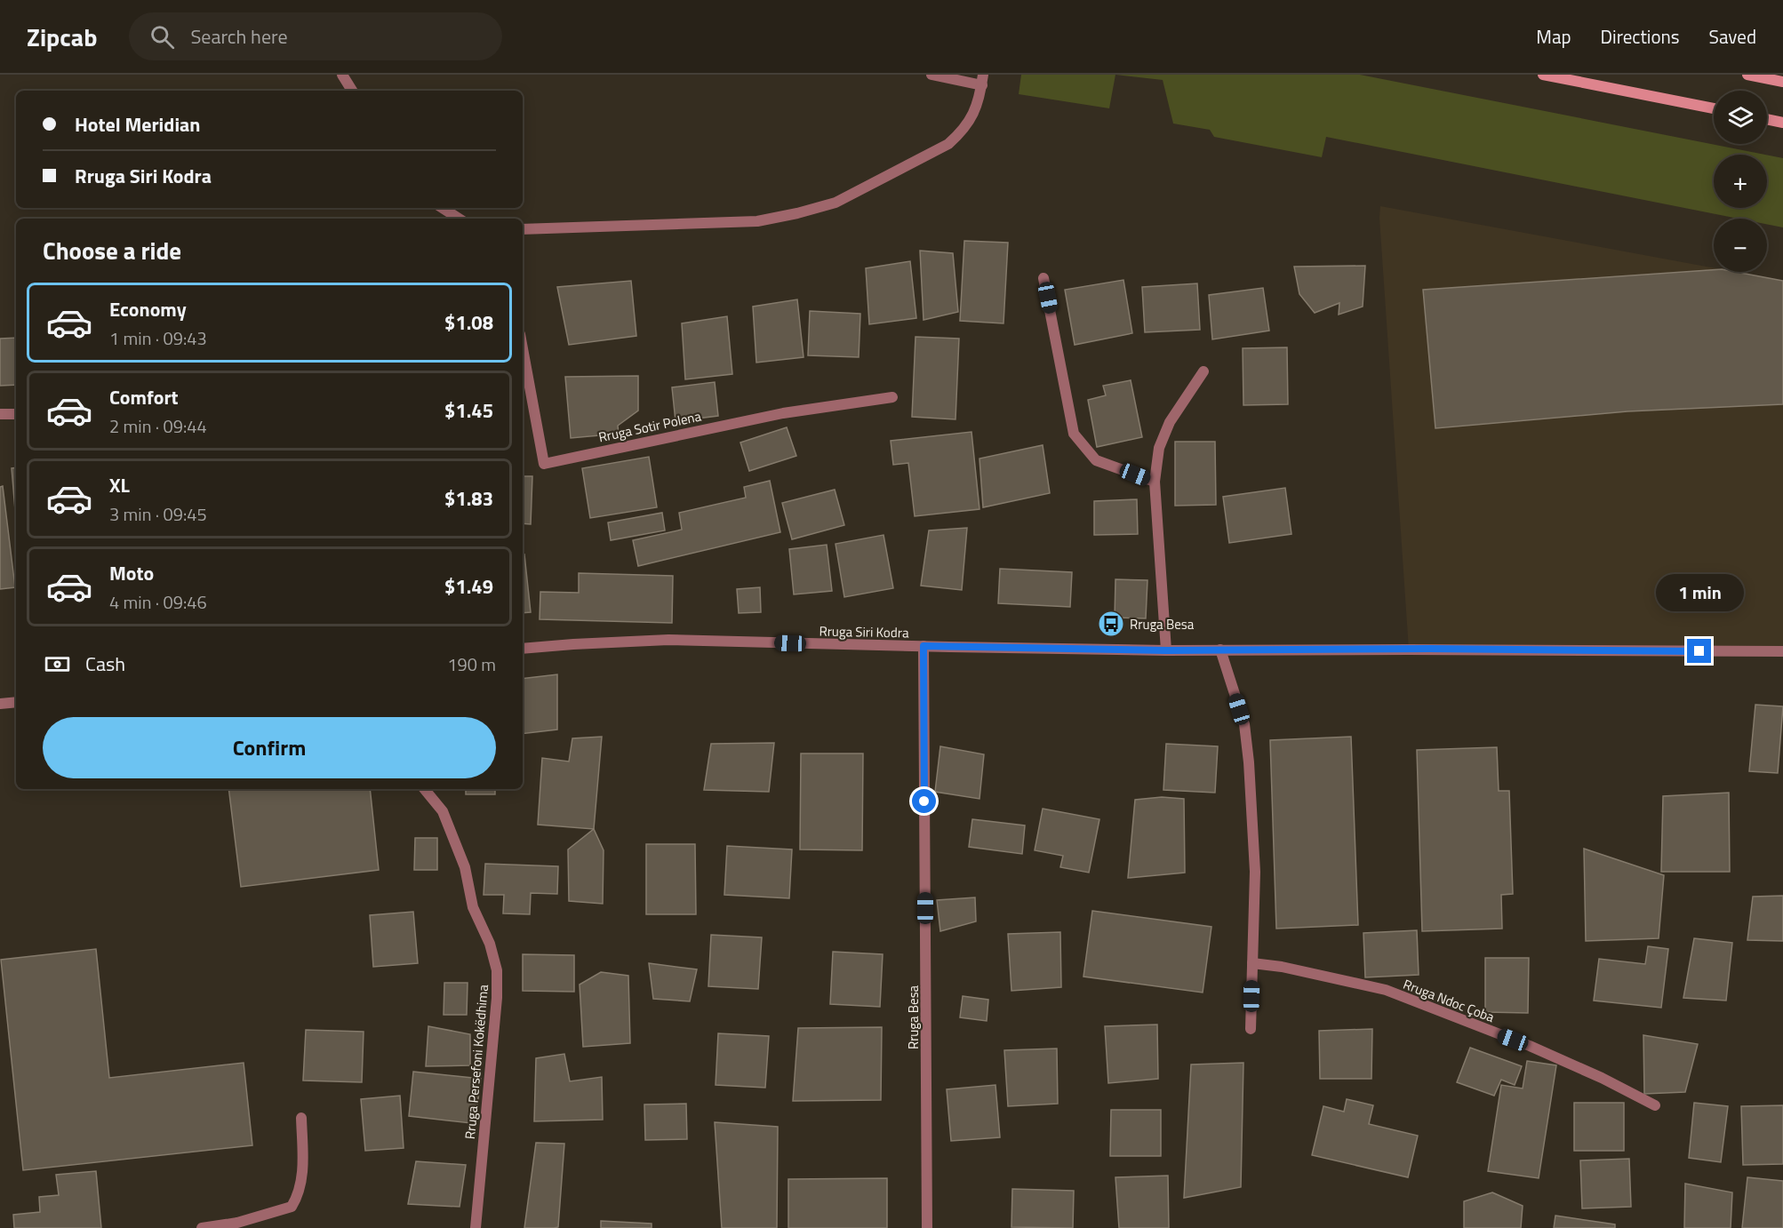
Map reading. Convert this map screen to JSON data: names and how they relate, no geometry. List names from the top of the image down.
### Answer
{
  "streets": {
    "street": [
      "Rruga Sotir Polena",
      "Rruga Siri Kodra",
      "Rruga Ndoc Çoba",
      "Rruga Besa",
      "Rruga Persefoni Kokëdhima"
    ]
  },
  "crossings": [
    ["Rruga Siri Kodra", "Rruga Besa"]
  ],
  "places": {
    "bus stop": ["Rruga Besa"]
  },
  "page": {
    "header": "Zipcab",
    "search": "Search here",
    "nav": ["Map", "Directions", "Saved"],
    "map_buttons": ["+", "−"],
    "banner": ["Hotel Meridian", "Rruga Siri Kodra"],
    "heading": "Choose a ride",
    "list": [
      {
        "name": "Economy",
        "note": "1 min · 09:43",
        "value": "$1.08"
      },
      {
        "name": "Comfort",
        "note": "2 min · 09:44",
        "value": "$1.45"
      },
      {
        "name": "XL",
        "note": "3 min · 09:45",
        "value": "$1.83"
      },
      {
        "name": "Moto",
        "note": "4 min · 09:46",
        "value": "$1.49"
      }
    ],
    "bubble": "1 min",
    "pay": ["Cash", "190 m"],
    "buttons": "Confirm"
  }
}
